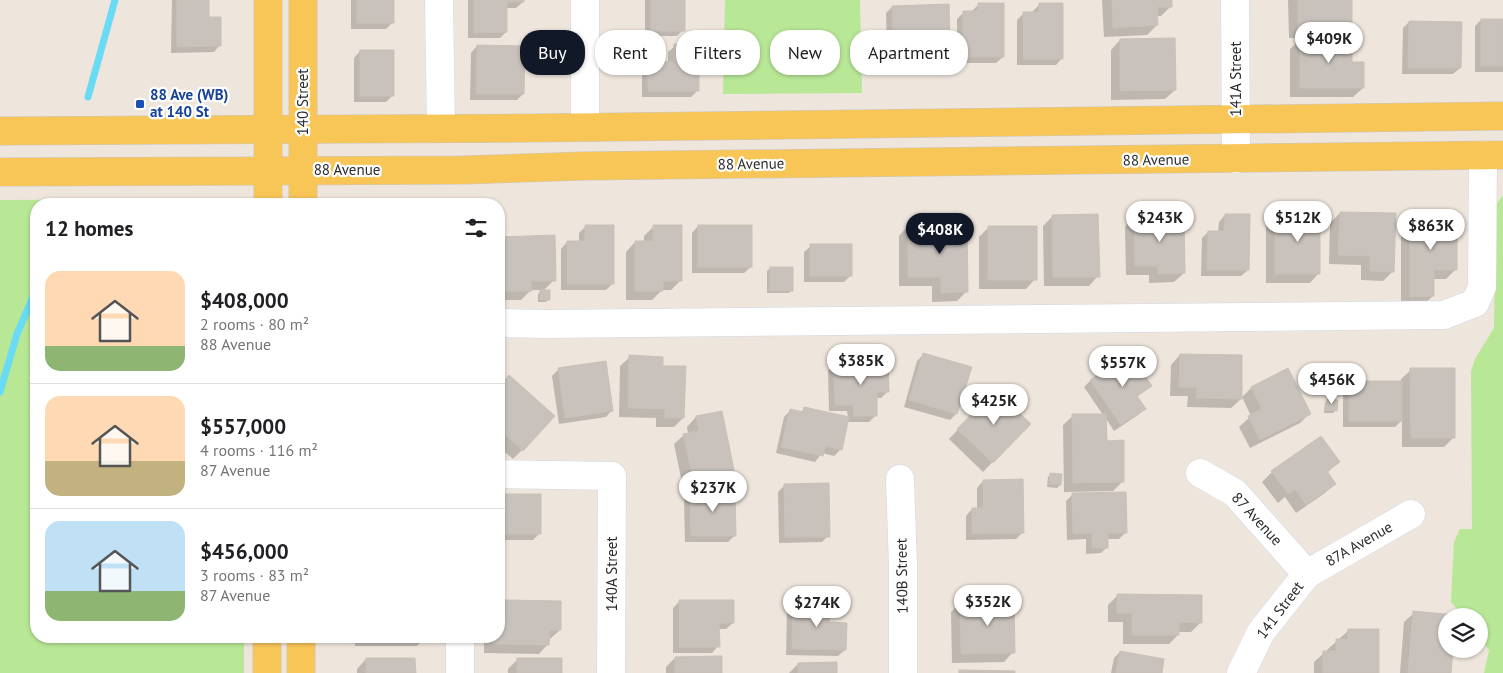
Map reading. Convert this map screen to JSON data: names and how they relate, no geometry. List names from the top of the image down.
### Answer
{
  "streets": {
    "main road": ["140 Street", "88 Avenue"],
    "street": [
      "141A Street",
      "87 Avenue",
      "87A Avenue",
      "140A Street",
      "140B Street",
      "141 Street"
    ]
  },
  "crossings": [
    ["141A Street", "88 Avenue"],
    ["140 Street", "88 Avenue"],
    ["87 Avenue", "87A Avenue"],
    ["87 Avenue", "141 Street"],
    ["87A Avenue", "141 Street"]
  ],
  "places": {
    "transit": ["88 Ave (WB) at 140 St"]
  },
  "page": {
    "price": [
      "$409K",
      "$243K",
      "$512K",
      "$863K",
      "$408K",
      "$385K",
      "$557K",
      "$456K",
      "$425K",
      "$237K",
      "$352K",
      "$274K"
    ],
    "chip": [
      "Buy",
      "Rent",
      "Filters",
      "New",
      "Apartment"
    ],
    "heading": "12 homes",
    "list": [
      {
        "name": "$408,000",
        "note": "2 rooms · 80 m² · 88 Avenue"
      },
      {
        "name": "$557,000",
        "note": "4 rooms · 116 m² · 87 Avenue"
      },
      {
        "name": "$456,000",
        "note": "3 rooms · 83 m² · 87 Avenue"
      }
    ]
  }
}
